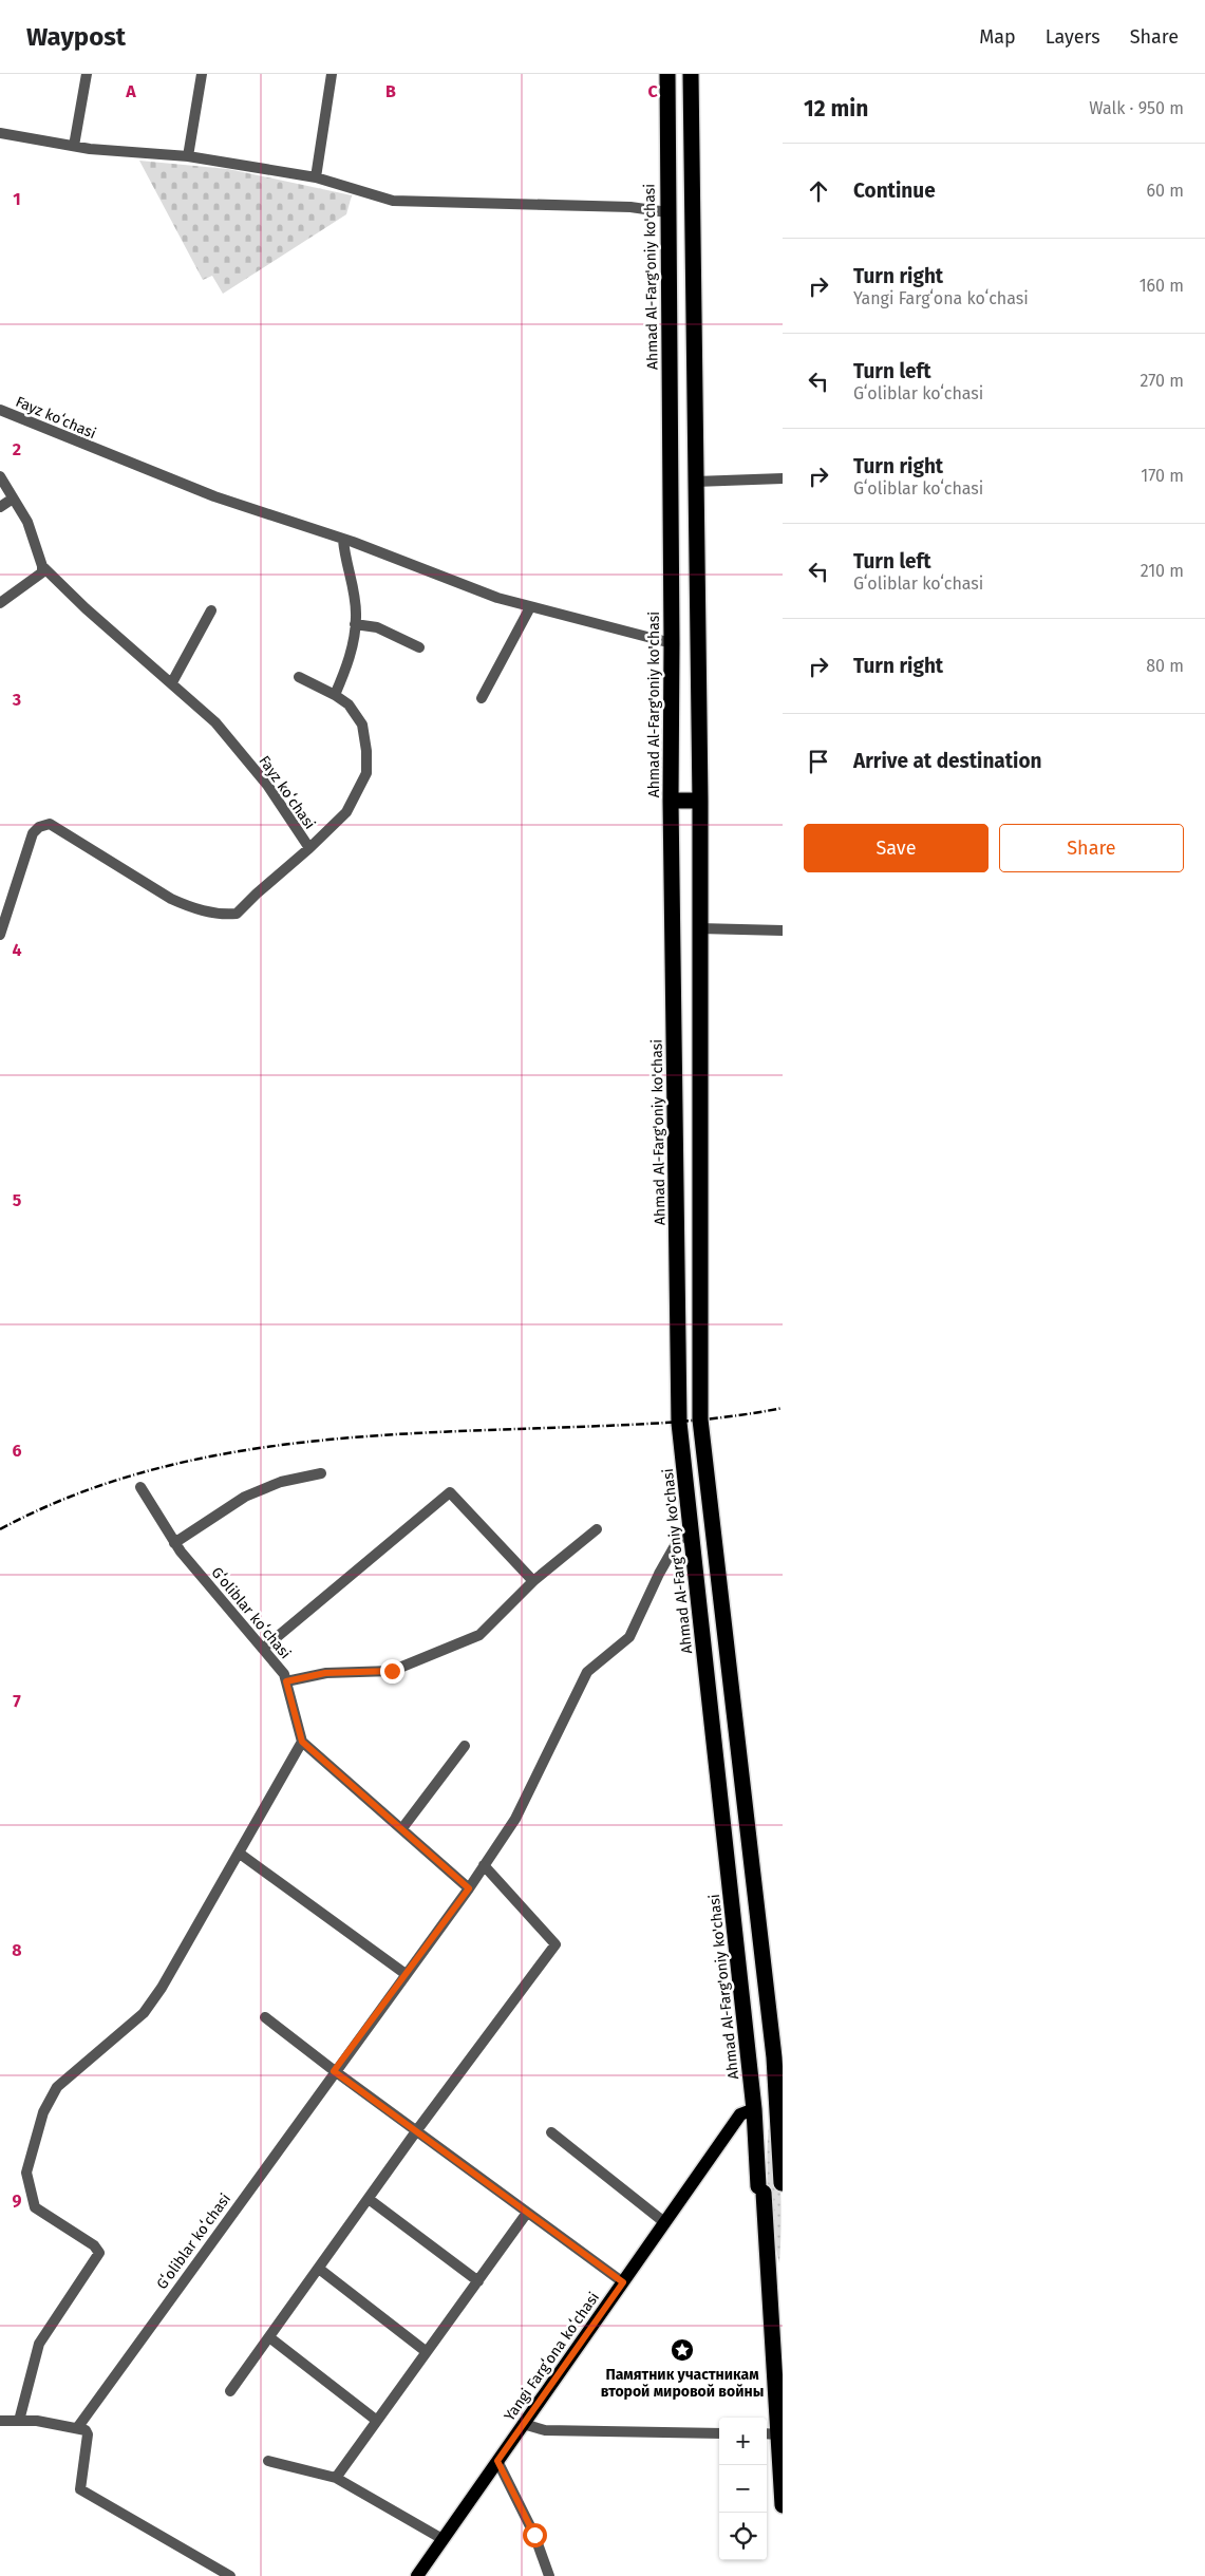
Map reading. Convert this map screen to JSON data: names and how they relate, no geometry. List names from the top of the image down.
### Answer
{
  "streets": {
    "highway": ["Ahmad Al-Farg'oniy ko'chasi"],
    "main road": ["Yangi Fargʻona koʻchasi"],
    "street": ["Fayz koʻchasi", "Gʻoliblar koʻchasi"]
  },
  "crossings": [
    ["Ahmad Al-Farg'oniy ko'chasi", "Fayz koʻchasi"],
    ["Ahmad Al-Farg'oniy ko'chasi", "Gʻoliblar koʻchasi"],
    ["Ahmad Al-Farg'oniy ko'chasi", "Yangi Fargʻona koʻchasi"]
  ],
  "places": {
    "place": ["Памятник участникам второй мировой войны"]
  },
  "page": {
    "header": "Waypost",
    "nav": ["Map", "Layers", "Share"],
    "heading": ["12 min", "Walk · 950 m"],
    "list": [
      ["Continue", "60 m"],
      ["Turn right", "Yangi Fargʻona koʻchasi", "160 m"],
      ["Turn left", "Gʻoliblar koʻchasi", "270 m"],
      ["Turn right", "Gʻoliblar koʻchasi", "170 m"],
      ["Turn left", "Gʻoliblar koʻchasi", "210 m"],
      ["Turn right", "80 m"],
      "Arrive at destination"
    ],
    "buttons": ["Save", "Share"],
    "map_buttons": ["+", "−"]
  },
  "grid": {
    "columns": ["A", "B", "C"],
    "rows": [
      "1",
      "2",
      "3",
      "4",
      "5",
      "6",
      "7",
      "8",
      "9"
    ]
  }
}
